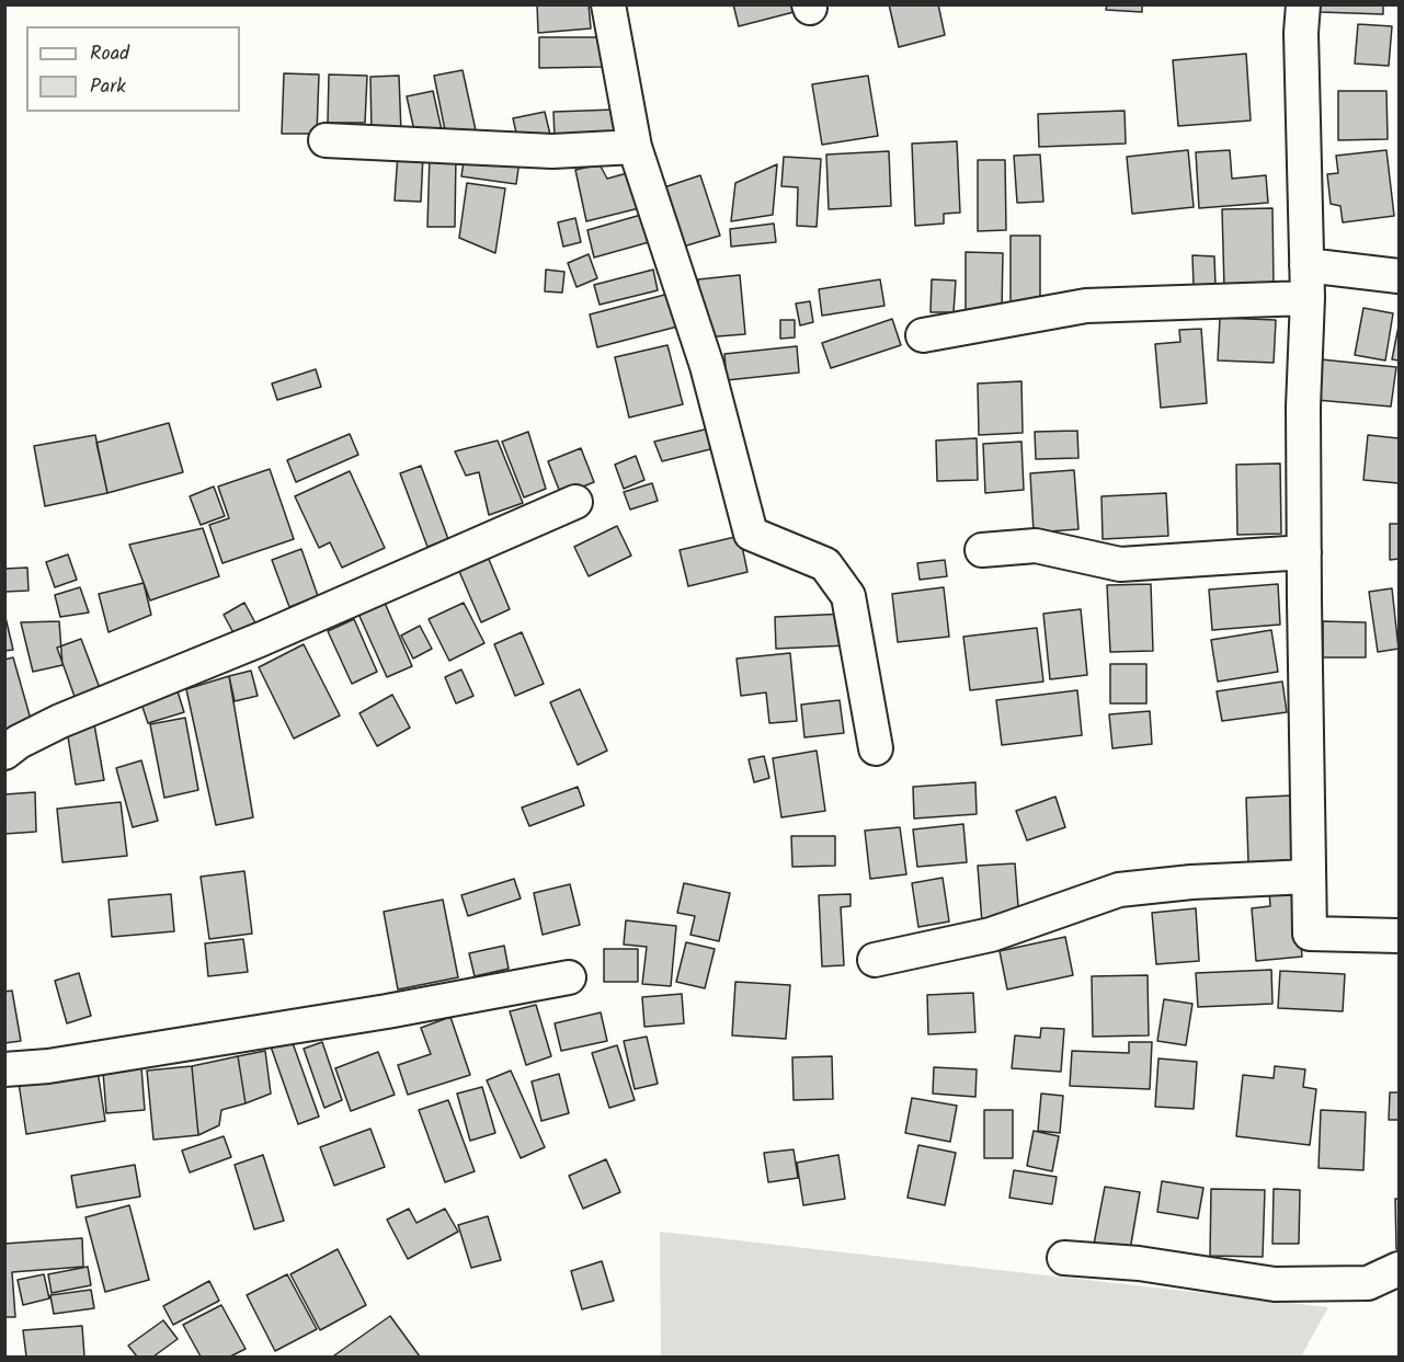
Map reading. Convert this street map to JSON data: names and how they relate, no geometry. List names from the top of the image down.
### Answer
{
  "legend": ["Road", "Park"]
}
